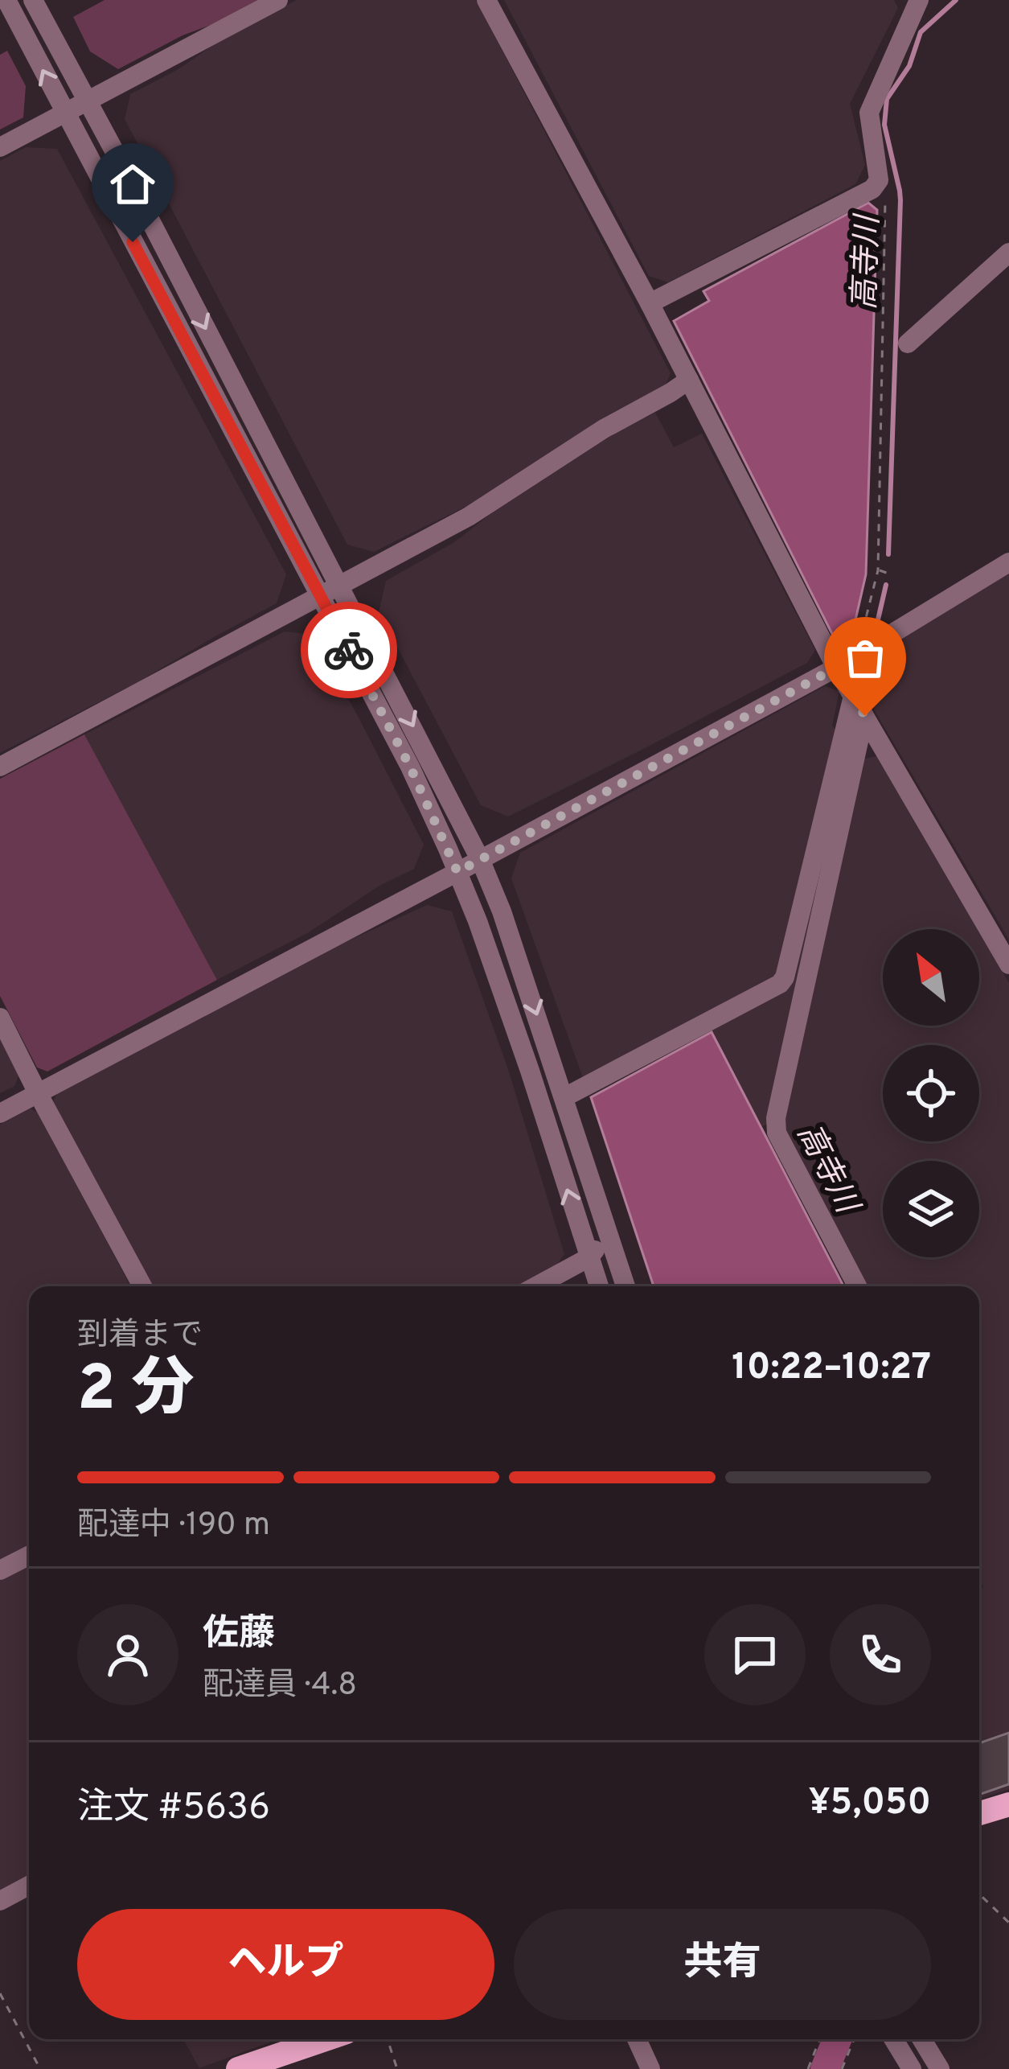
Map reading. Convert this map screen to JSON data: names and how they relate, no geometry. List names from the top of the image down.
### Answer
{
  "water": ["高寺川"],
  "north": "top left",
  "page": {
    "heading": ["2 分", "到着まで", "10:22–10:27"],
    "panel": [
      "佐藤",
      "配達員 · 4.8",
      "注文 #5636",
      "¥5,050"
    ],
    "bar": "配達中 · 190 m",
    "buttons": ["ヘルプ", "共有"]
  }
}
